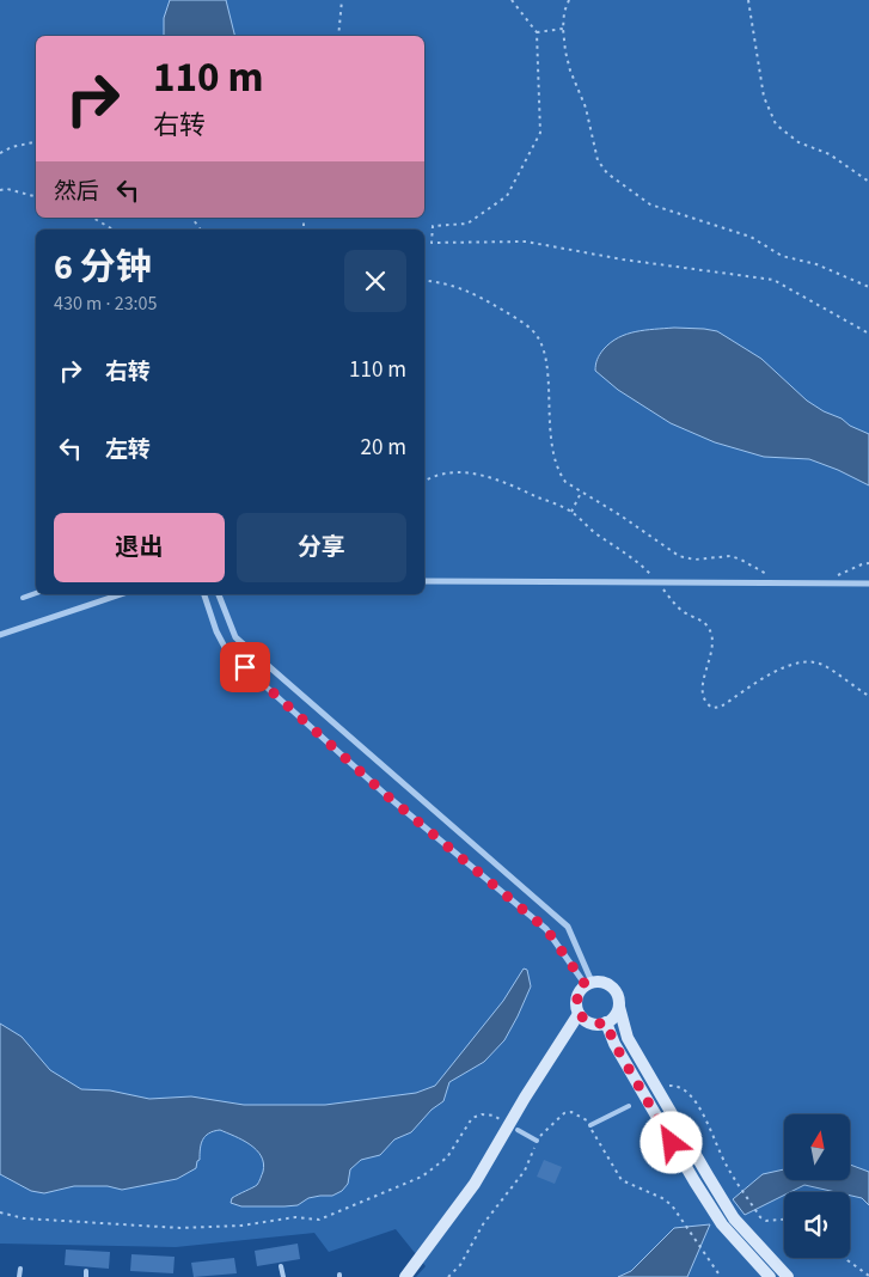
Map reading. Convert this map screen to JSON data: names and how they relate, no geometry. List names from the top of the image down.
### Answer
{
  "north": "top",
  "page": {
    "turn": ["110 m", "右转"],
    "then": "然后",
    "heading": ["6 分钟", "430 m · 23:05"],
    "list": [
      {
        "name": "右转",
        "value": "110 m"
      },
      {
        "name": "左转",
        "value": "20 m"
      }
    ],
    "buttons": ["退出", "分享"]
  }
}
